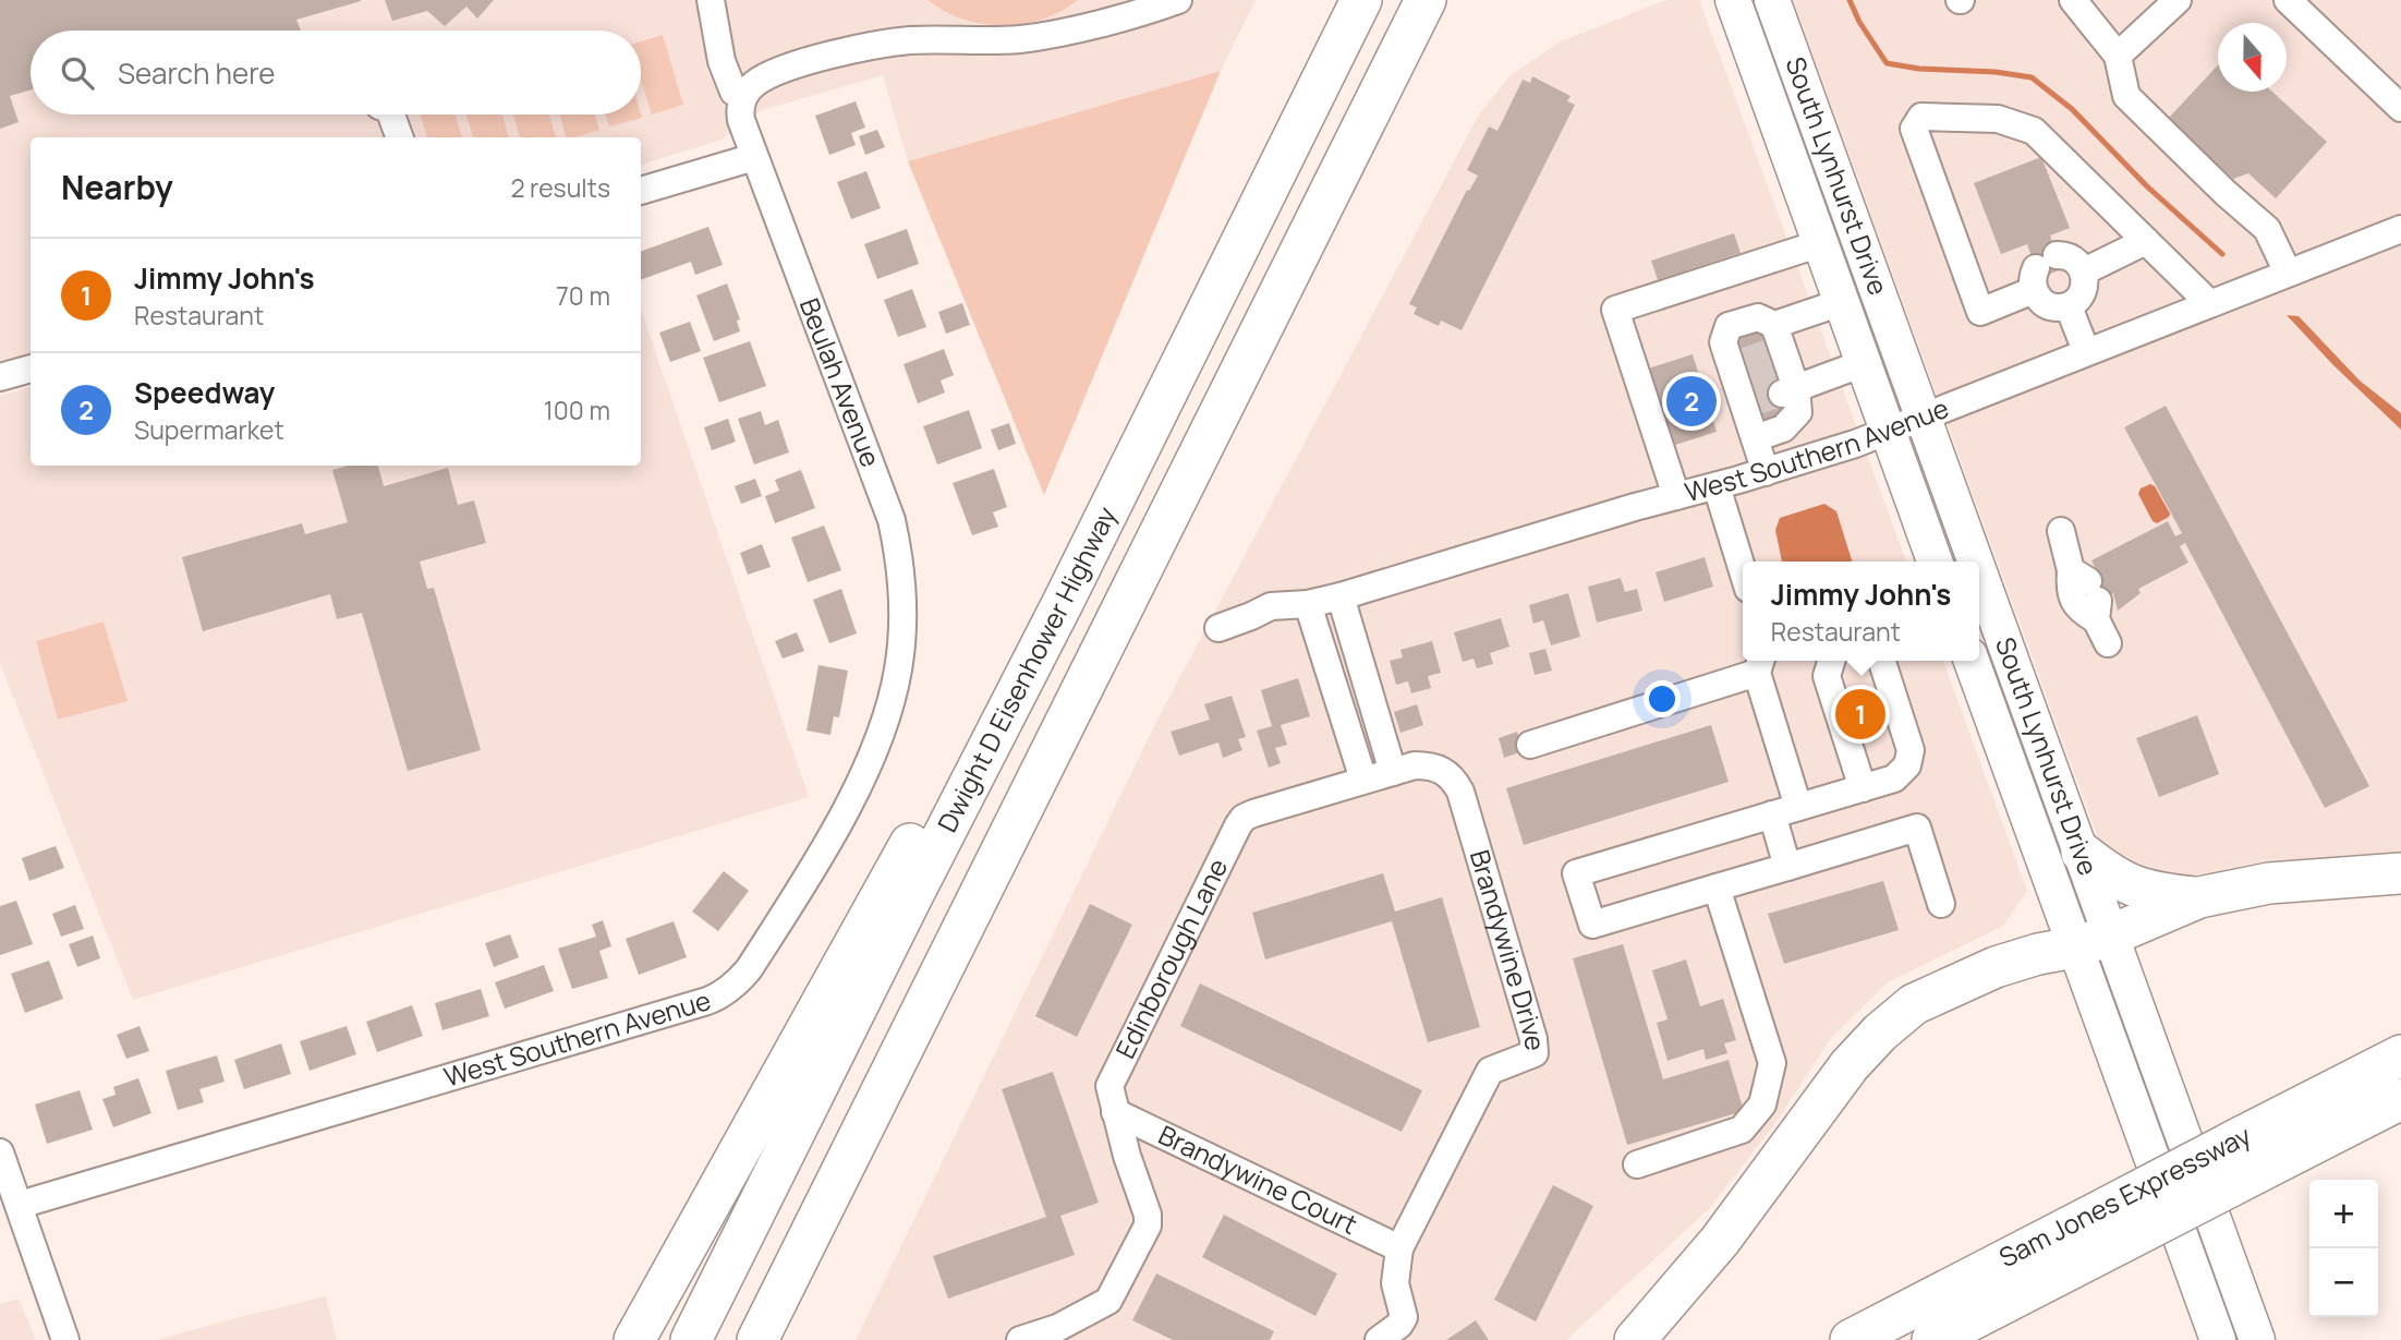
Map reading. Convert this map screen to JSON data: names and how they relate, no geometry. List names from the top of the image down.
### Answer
{
  "streets": {
    "highway": ["Dwight D Eisenhower Highway", "Sam Jones Expressway"],
    "main road": ["South Lynhurst Drive"],
    "street": [
      "Beulah Avenue",
      "West Southern Avenue",
      "Brandywine Drive",
      "Edinborough Lane",
      "Brandywine Court"
    ]
  },
  "crossings": [
    ["South Lynhurst Drive", "West Southern Avenue"],
    ["Beulah Avenue", "West Southern Avenue"],
    ["Brandywine Drive", "Edinborough Lane"],
    ["Brandywine Drive", "Brandywine Court"],
    ["Edinborough Lane", "Brandywine Court"]
  ],
  "north": "bottom",
  "page": {
    "search": "Search here",
    "heading": ["Nearby", "2 results"],
    "list": [
      {
        "mark": "1",
        "name": "Jimmy John's",
        "note": "Restaurant",
        "value": "70 m"
      },
      {
        "mark": "2",
        "name": "Speedway",
        "note": "Supermarket",
        "value": "100 m"
      }
    ],
    "pins": ["2", "1"],
    "popup": ["Jimmy John's", "Restaurant"],
    "map_buttons": ["+", "−"]
  }
}
